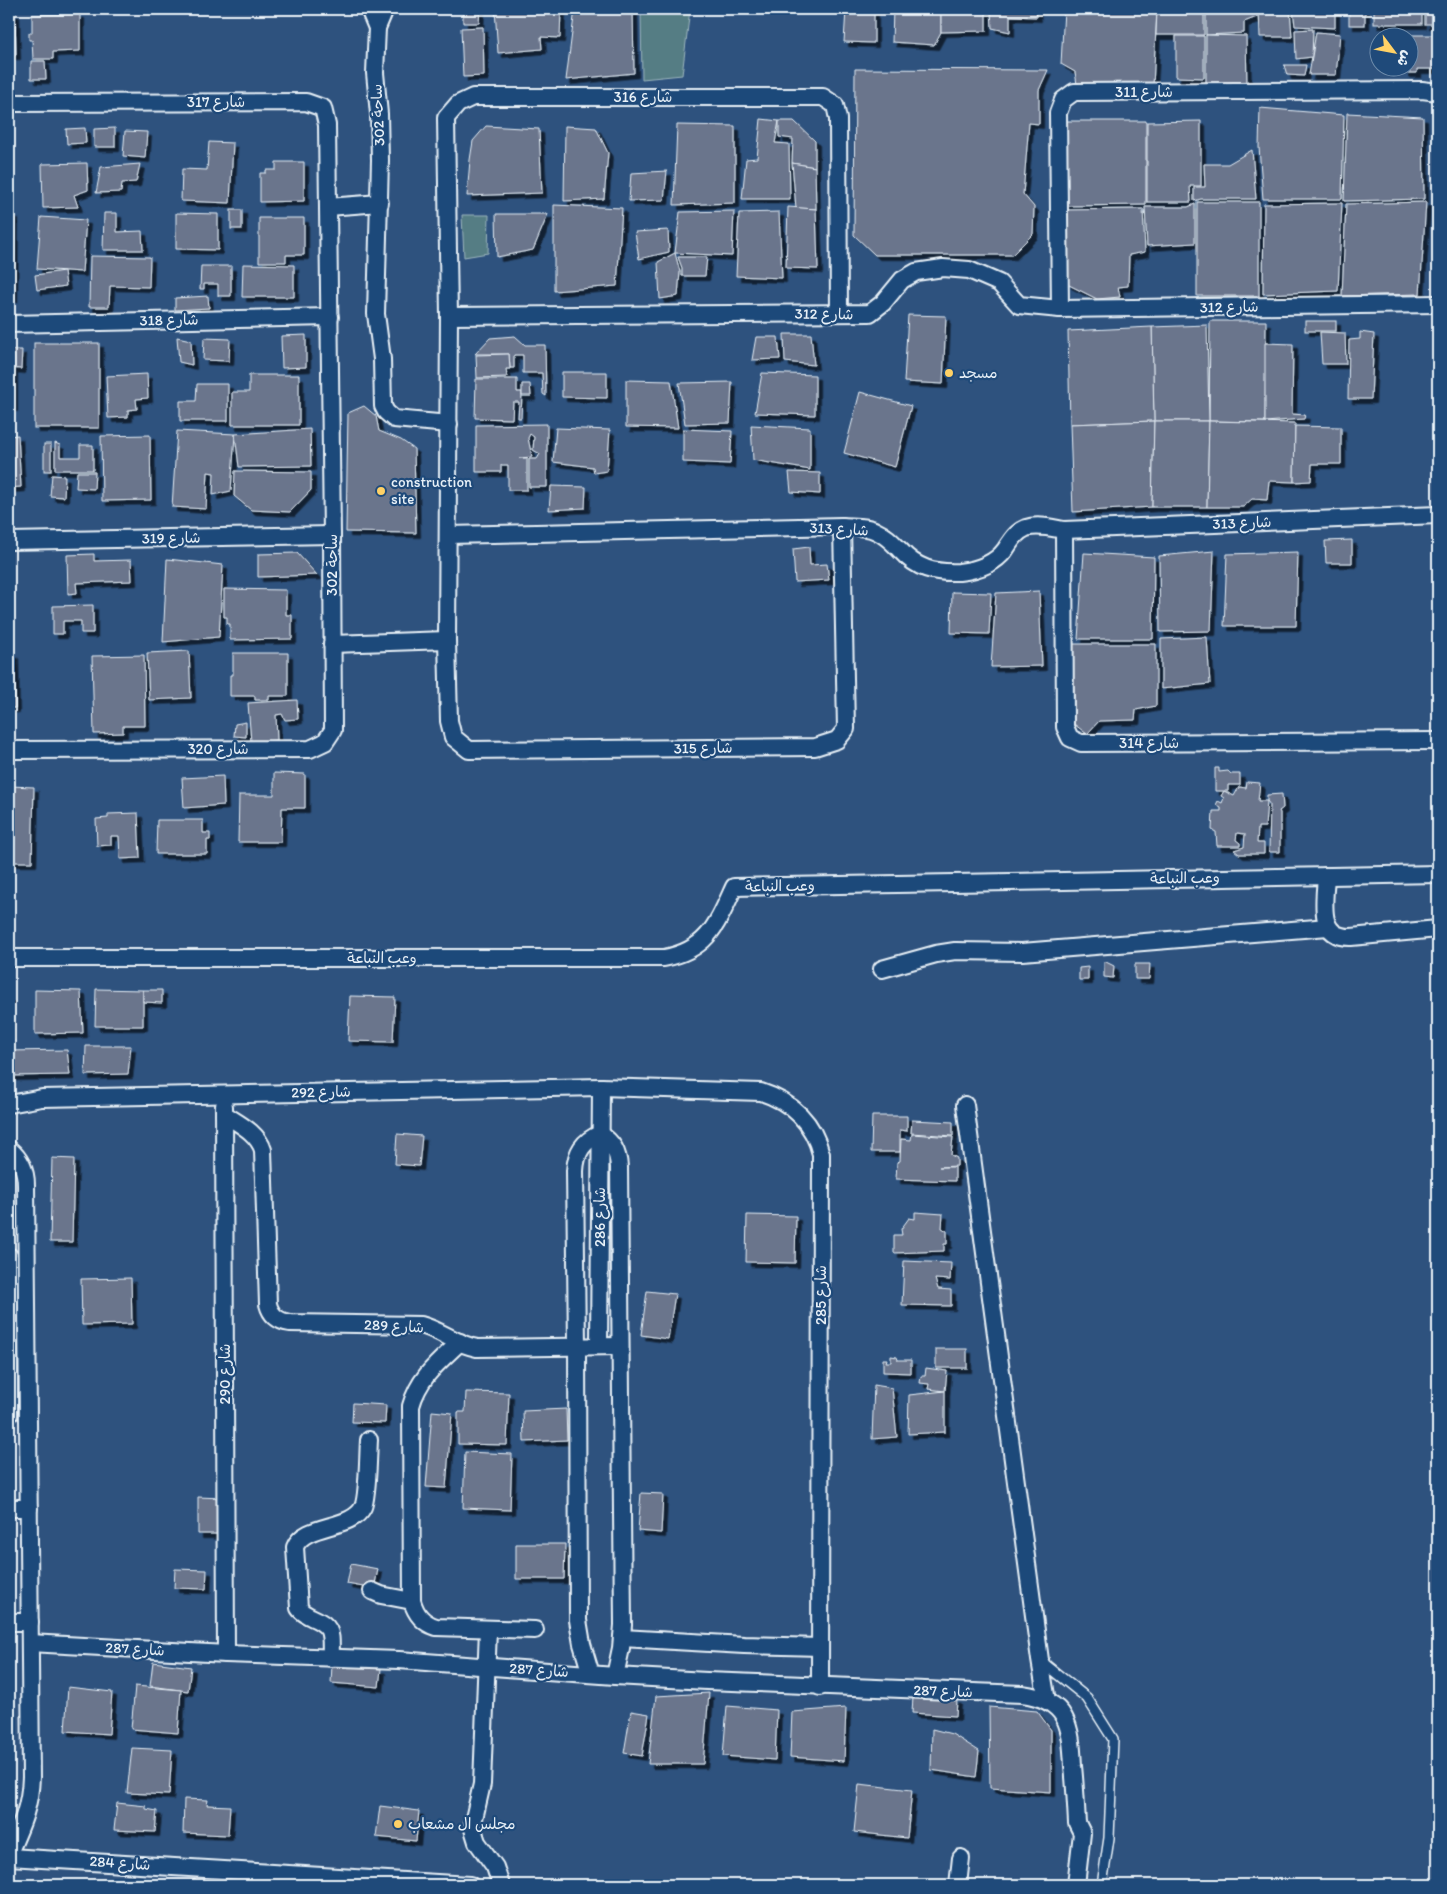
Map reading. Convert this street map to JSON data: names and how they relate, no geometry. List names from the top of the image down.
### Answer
{
  "streets": {
    "street": [
      "شارع 311",
      "شارع 316",
      "شارع 317",
      "ساحة 302",
      "شارع 312",
      "شارع 318",
      "شارع 313",
      "شارع 319",
      "شارع 314",
      "شارع 315",
      "شارع 320",
      "وعب النباعة",
      "شارع 292",
      "شارع 286",
      "شارع 285",
      "شارع 289",
      "شارع 290",
      "شارع 287",
      "شارع 284"
    ]
  },
  "crossings": [
    ["شارع 311", "شارع 312"],
    ["شارع 316", "شارع 312"],
    ["شارع 317", "ساحة 302"],
    ["ساحة 302", "شارع 318"],
    ["ساحة 302", "شارع 319"],
    ["ساحة 302", "شارع 320"],
    ["شارع 313", "شارع 314"],
    ["شارع 313", "شارع 315"],
    ["شارع 292", "شارع 286"],
    ["شارع 292", "شارع 285"],
    ["شارع 292", "شارع 290"],
    ["شارع 286", "شارع 285"],
    ["شارع 286", "شارع 289"],
    ["شارع 285", "شارع 287"],
    ["شارع 289", "شارع 290"],
    ["شارع 290", "شارع 287"]
  ],
  "places": ["مسجد", "construction site", "مجلس ال مشعاب"],
  "north": "bottom right"
}
